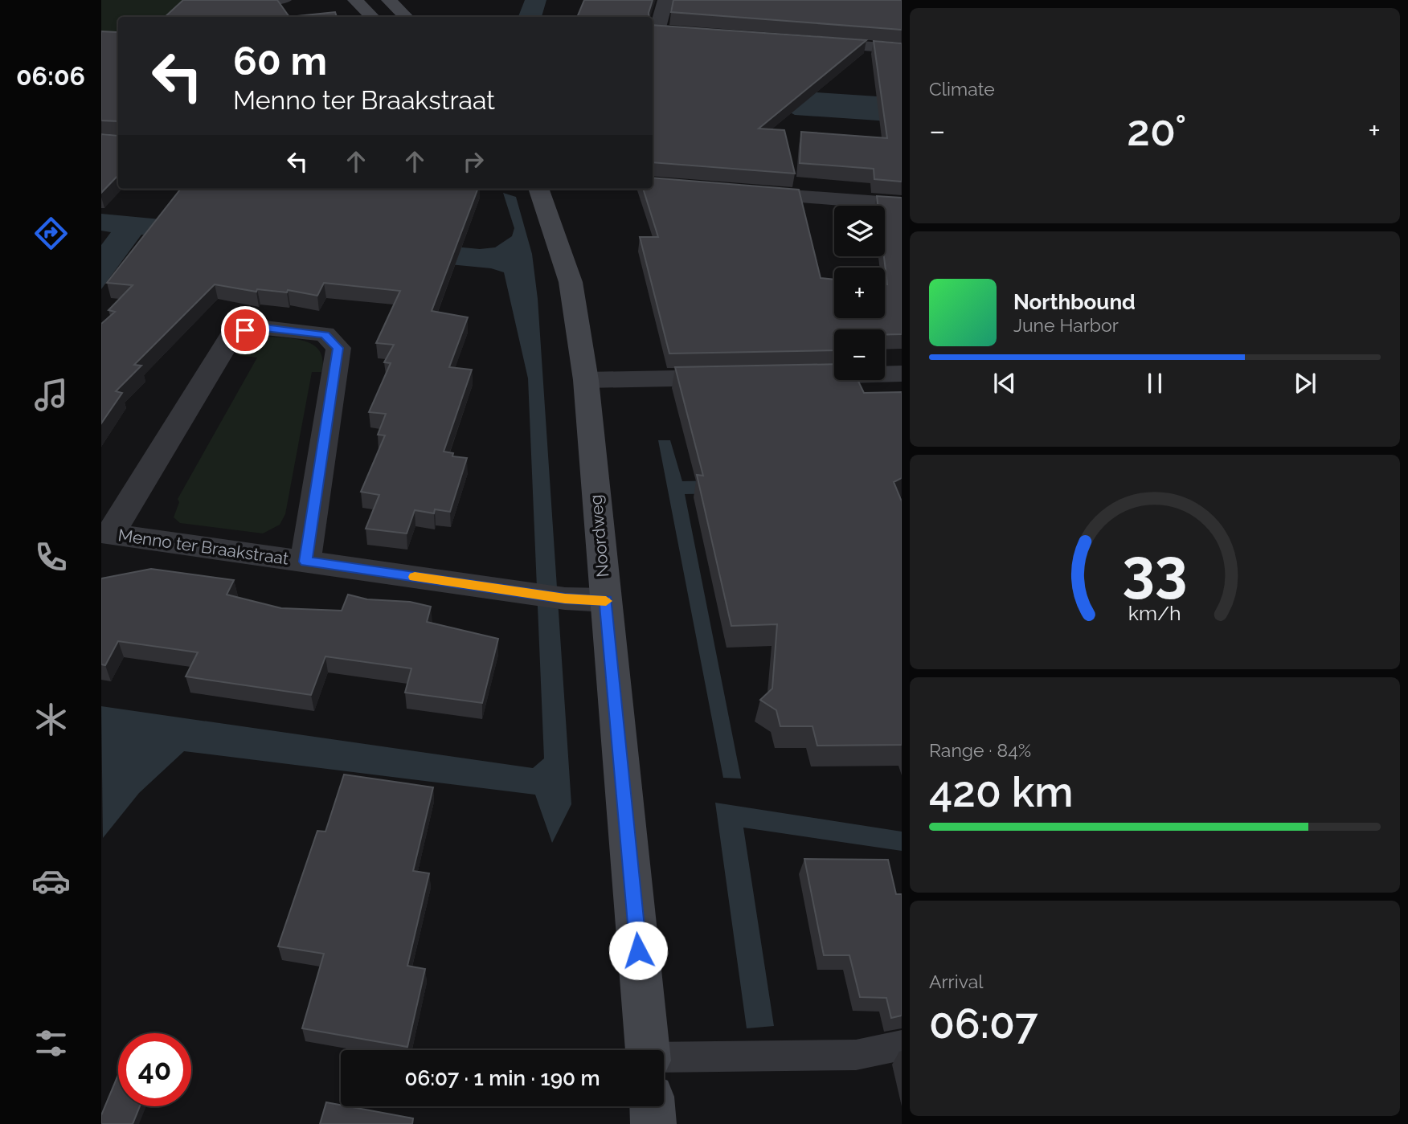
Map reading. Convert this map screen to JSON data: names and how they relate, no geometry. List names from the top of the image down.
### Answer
{
  "streets": {
    "street": ["Noordweg", "Menno ter Braakstraat"]
  },
  "crossings": [
    ["Noordweg", "Menno ter Braakstraat"]
  ],
  "page": {
    "tabs": "06:06",
    "tile": [
      "Climate",
      ["Range · 84%", "420 km"],
      ["Arrival", "06:07"]
    ],
    "turn": ["60 m", "Menno ter Braakstraat"],
    "heat": ["−", "20°", "+"],
    "map_buttons": ["+", "−"],
    "song": ["Northbound", "June Harbor"],
    "limit": "40",
    "trip": "06:07 · 1 min · 190 m",
    "gauge": ["33", "km/h"]
  }
}
